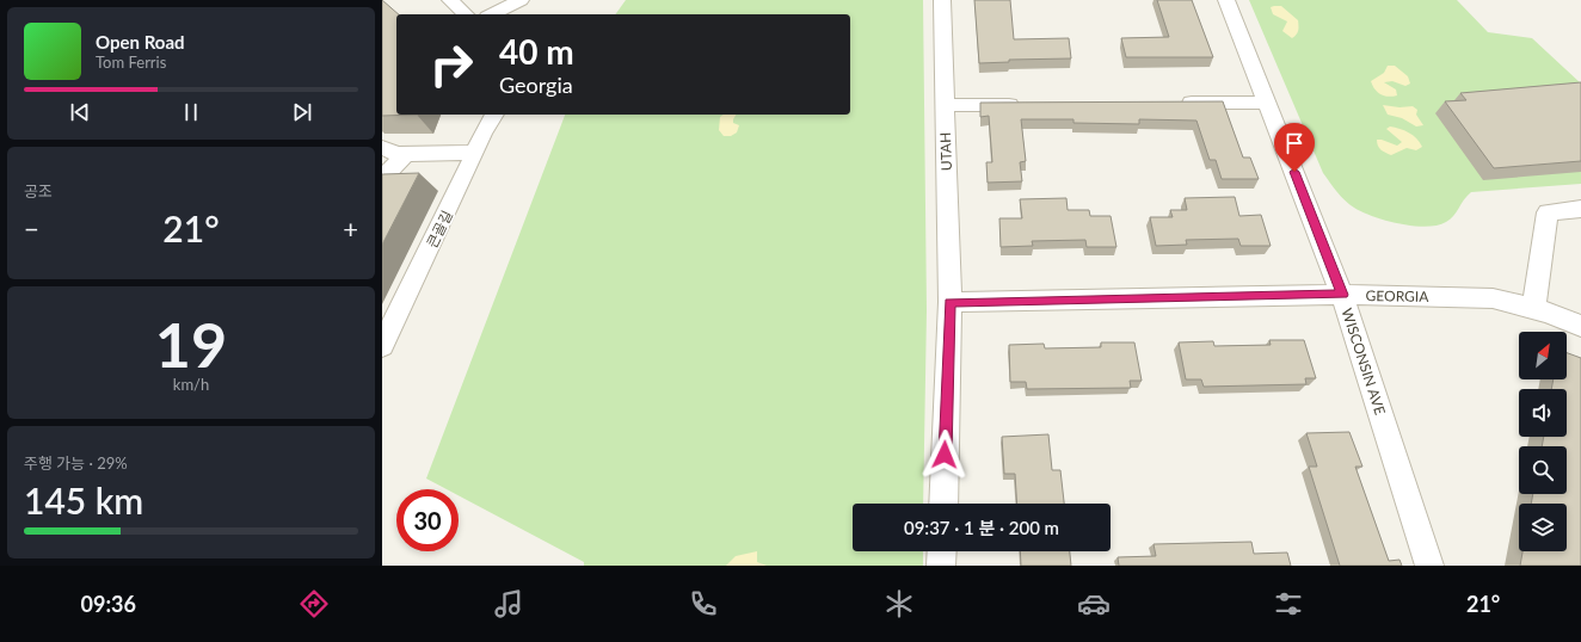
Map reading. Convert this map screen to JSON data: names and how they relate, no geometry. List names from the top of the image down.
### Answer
{
  "streets": {
    "street": [
      "UTAH",
      "큰골길",
      "GEORGIA",
      "WISCONSIN AVE"
    ]
  },
  "crossings": [
    ["UTAH", "GEORGIA"],
    ["GEORGIA", "WISCONSIN AVE"]
  ],
  "north": "top right",
  "page": {
    "turn": ["40 m", "Georgia"],
    "song": ["Open Road", "Tom Ferris"],
    "tile": [
      "공조",
      ["19", "km/h"],
      ["주행 가능 · 29%", "145 km"]
    ],
    "heat": ["−", "21°", "+"],
    "limit": "30",
    "trip": "09:37 · 1 분 · 200 m",
    "tabs": ["09:36", "21°"]
  }
}
